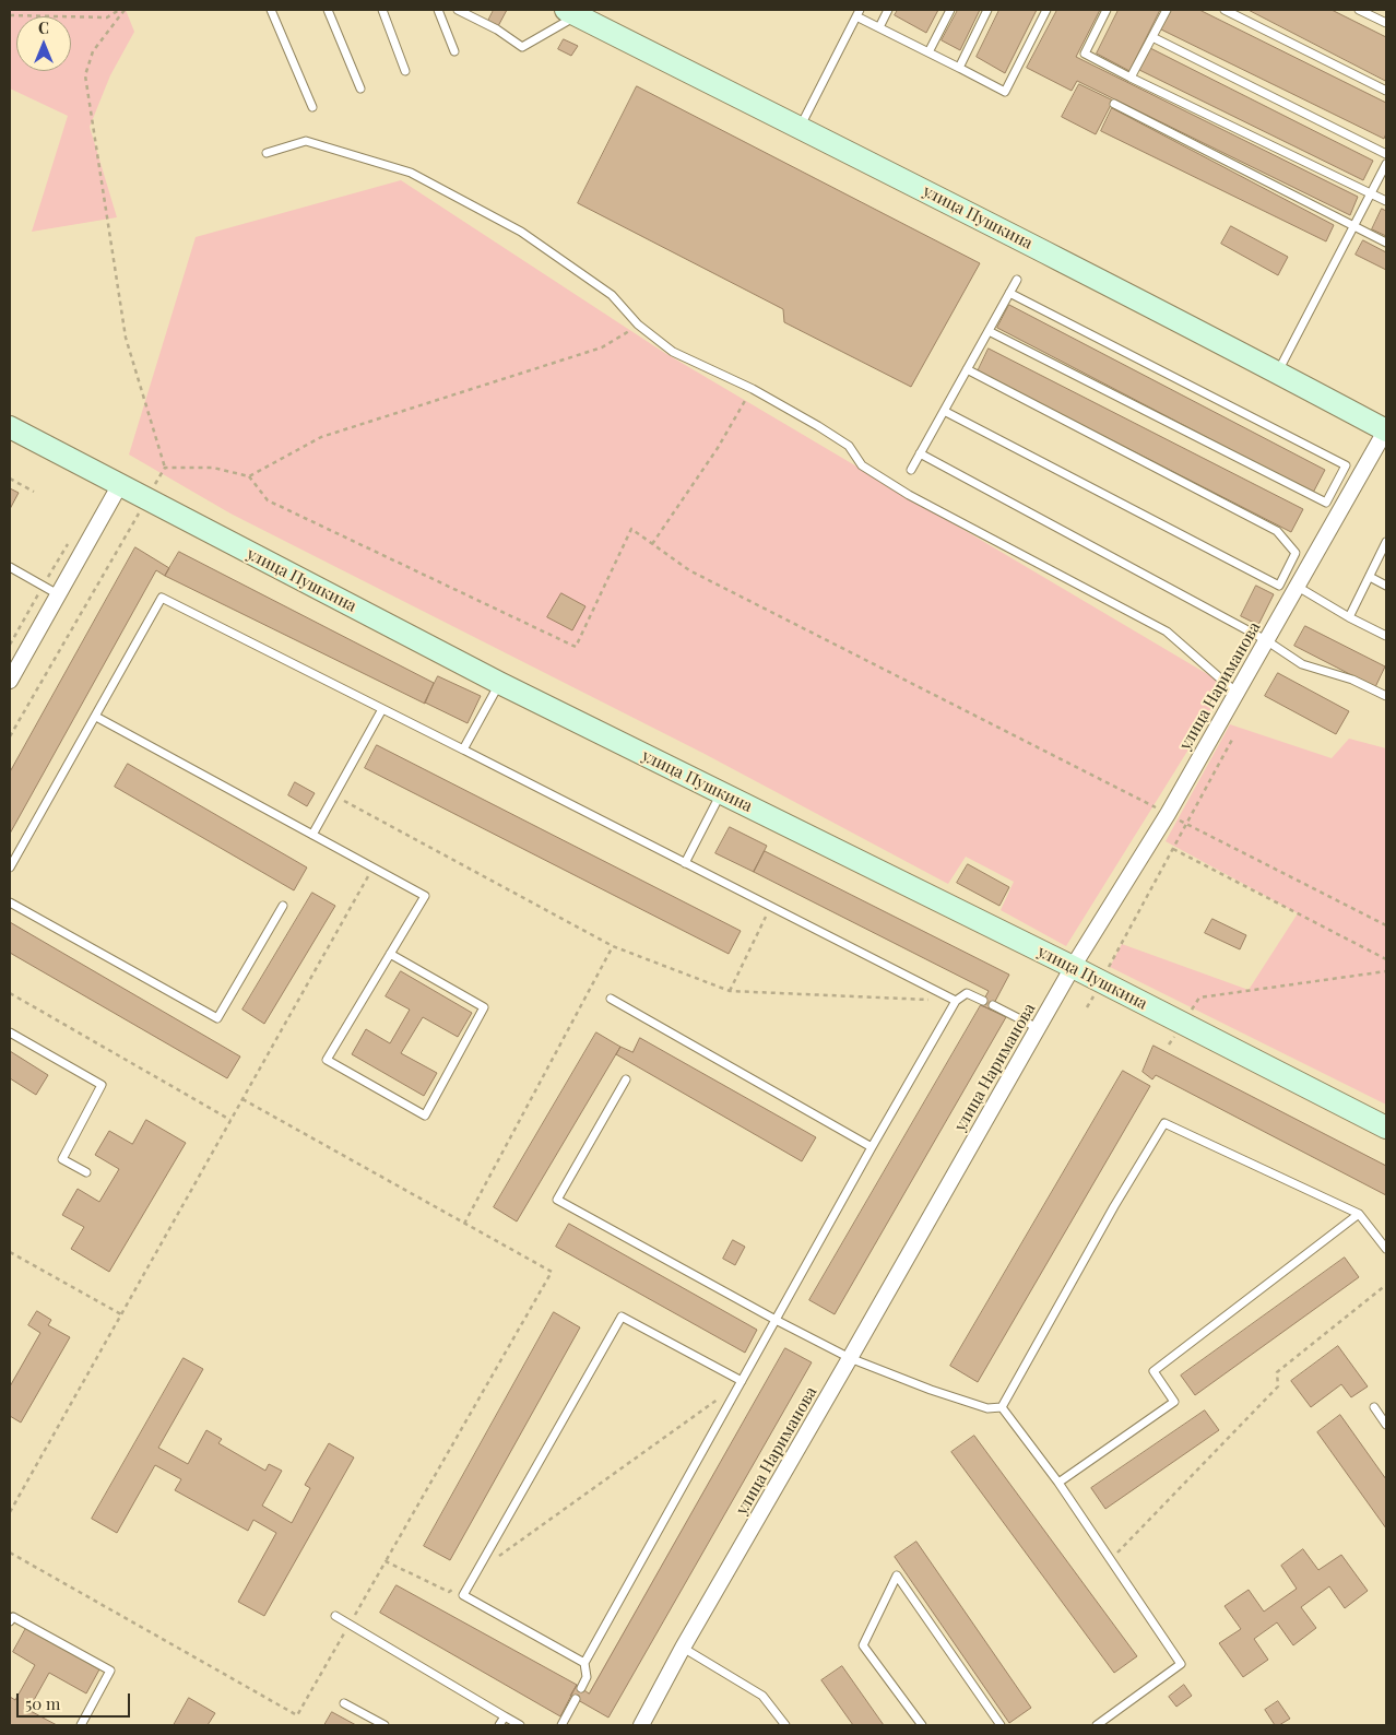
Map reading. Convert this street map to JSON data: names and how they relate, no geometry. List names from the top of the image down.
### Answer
{
  "streets": {
    "street": ["улица Пушкина", "улица Нариманова"]
  },
  "crossings": [
    ["улица Пушкина", "улица Нариманова"]
  ],
  "scale_bar": "50 m",
  "north": "top"
}
